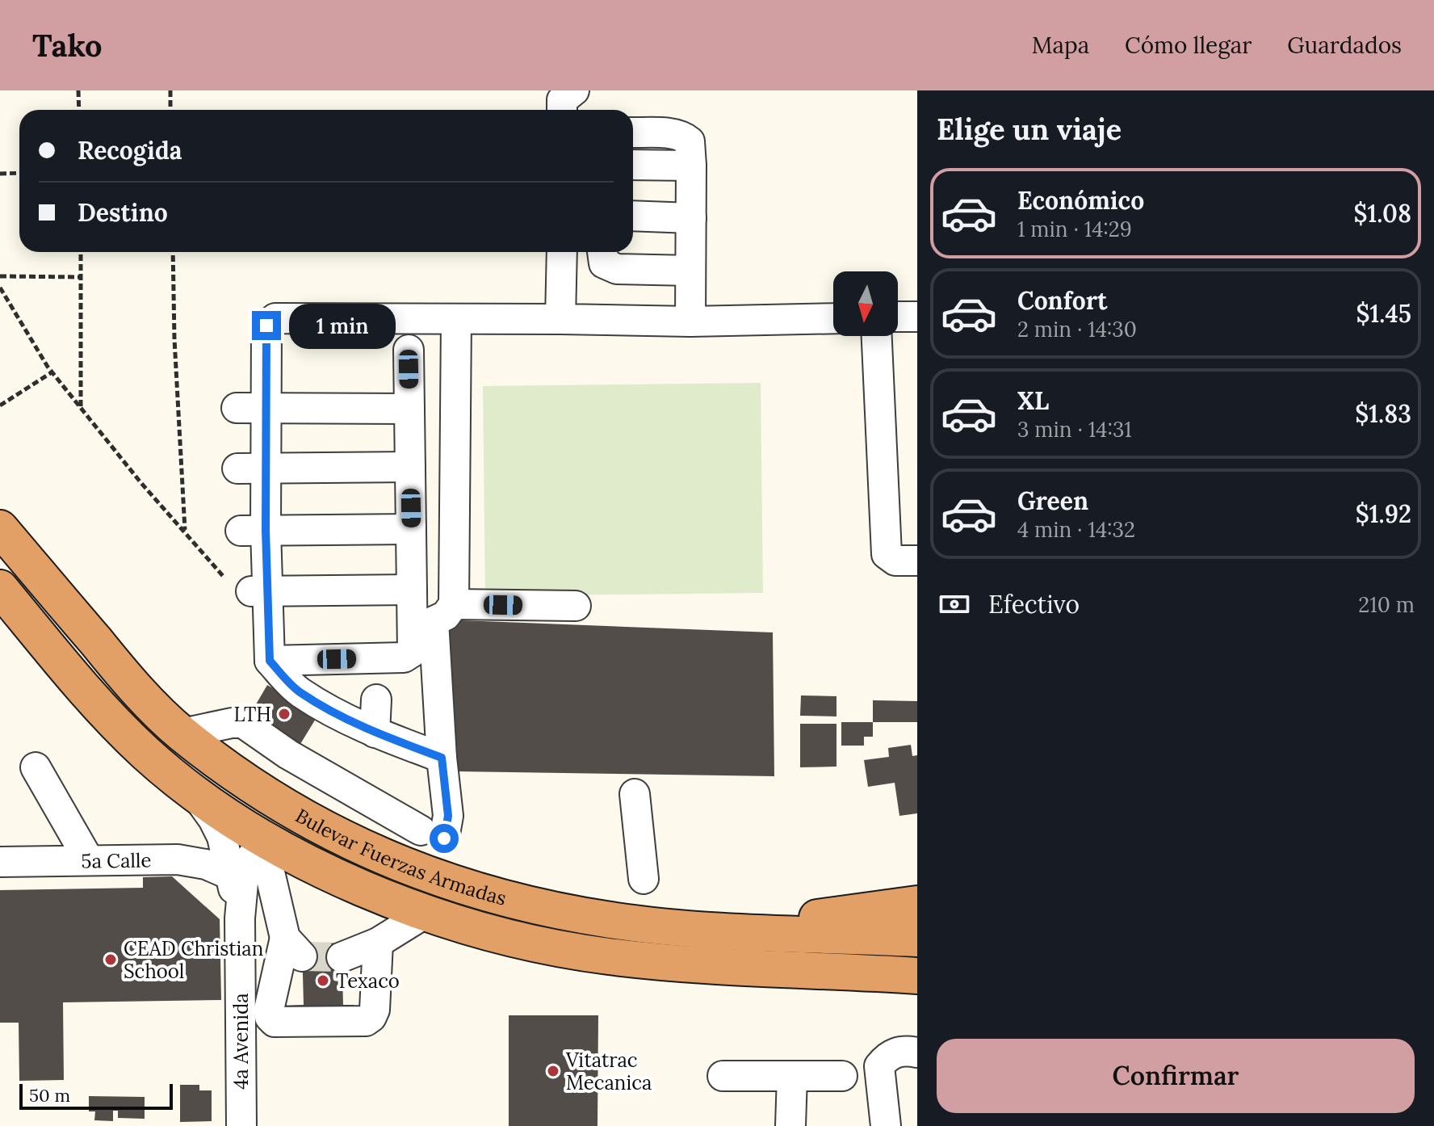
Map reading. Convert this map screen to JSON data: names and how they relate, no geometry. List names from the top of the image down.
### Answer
{
  "streets": {
    "highway": ["Bulevar Fuerzas Armadas"],
    "street": ["5a Calle", "4a Avenida"]
  },
  "crossings": [
    ["Bulevar Fuerzas Armadas", "4a Avenida"],
    ["5a Calle", "4a Avenida"]
  ],
  "places": [
    "LTH",
    "CEAD Christian School",
    "Texaco",
    "Vitatrac Mecanica"
  ],
  "scale_bar": "50 m",
  "north": "bottom",
  "page": {
    "header": "Tako",
    "nav": ["Mapa", "Cómo llegar", "Guardados"],
    "heading": "Elige un viaje",
    "banner": ["Recogida", "Destino"],
    "list": [
      {
        "name": "Económico",
        "note": "1 min · 14:29",
        "value": "$1.08"
      },
      {
        "name": "Confort",
        "note": "2 min · 14:30",
        "value": "$1.45"
      },
      {
        "name": "XL",
        "note": "3 min · 14:31",
        "value": "$1.83"
      },
      {
        "name": "Green",
        "note": "4 min · 14:32",
        "value": "$1.92"
      }
    ],
    "bubble": "1 min",
    "pay": ["Efectivo", "210 m"],
    "buttons": "Confirmar",
    "scale": "50 m"
  }
}
